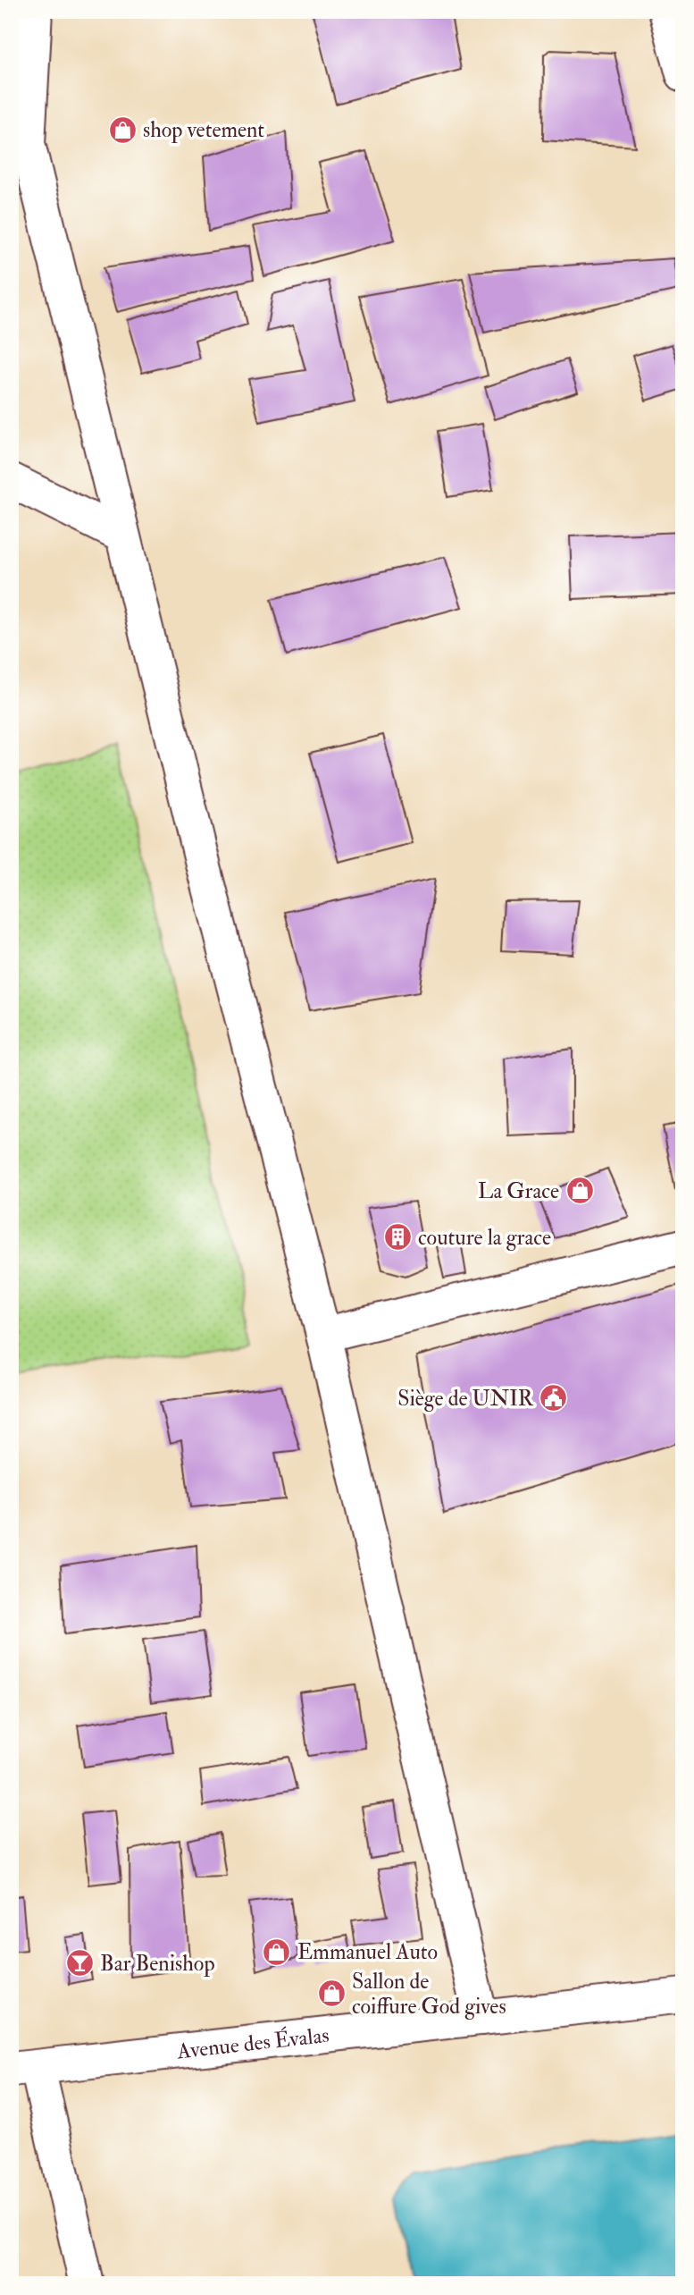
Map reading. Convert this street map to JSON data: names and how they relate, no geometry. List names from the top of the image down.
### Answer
{
  "streets": {
    "street": ["Avenue des Évalas"]
  },
  "places": {
    "shop": [
      "shop vetement",
      "La Grace",
      "Emmanuel Auto",
      "Sallon de coiffure God gives"
    ],
    "building": ["couture la grace"],
    "public building": ["Siège de UNIR"],
    "bar": ["Bar Benishop"]
  }
}
